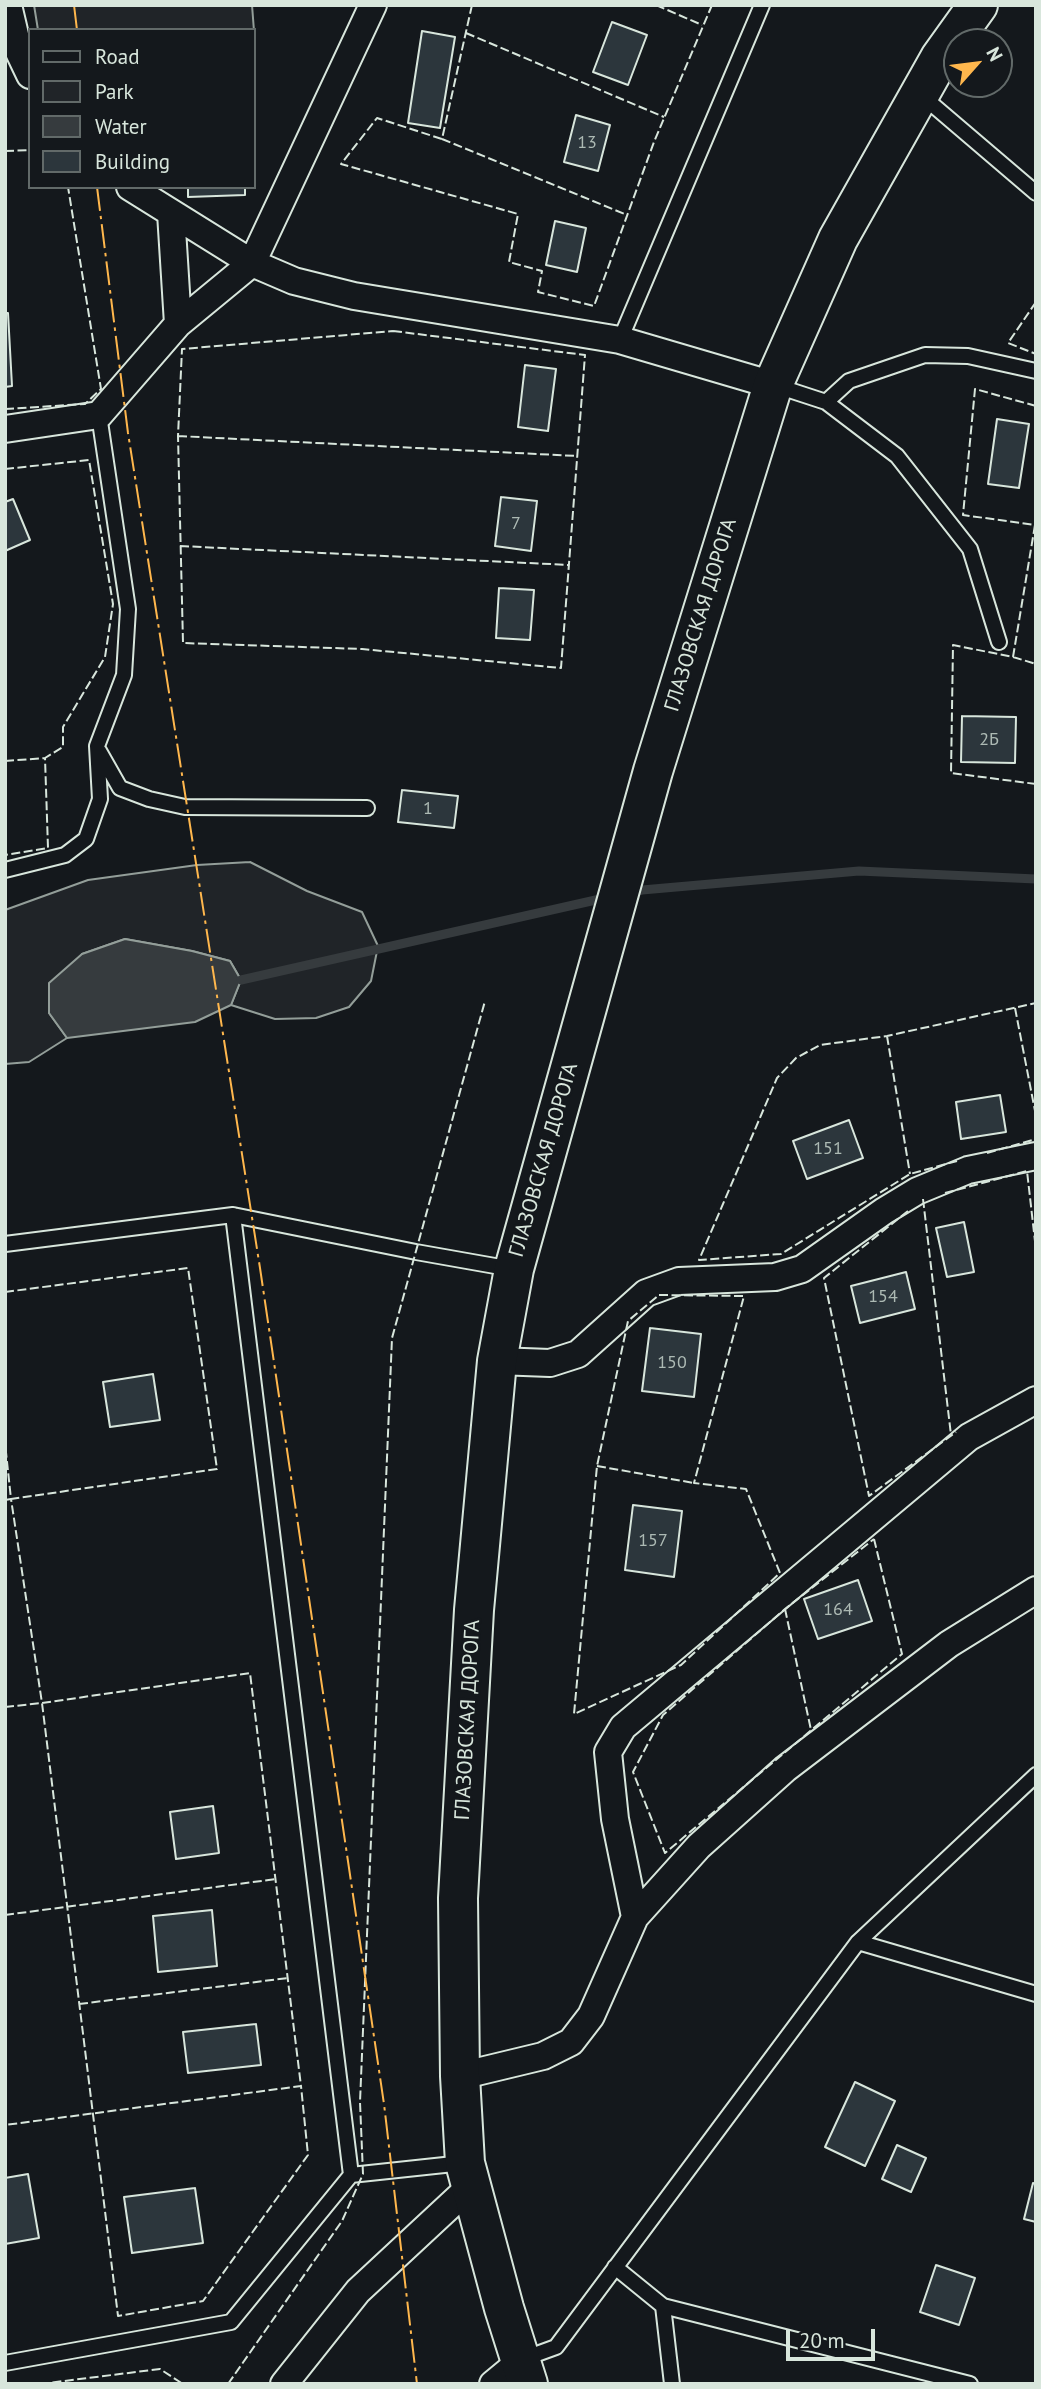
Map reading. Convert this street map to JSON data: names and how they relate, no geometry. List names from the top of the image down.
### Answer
{
  "streets": {
    "street": ["ГЛАЗОВСКАЯ ДОРОГА"]
  },
  "house_numbers": [
    "13",
    "7",
    "2Б",
    "1",
    "151",
    "154",
    "150",
    "157",
    "164"
  ],
  "legend": [
    "Road",
    "Park",
    "Water",
    "Building"
  ],
  "scale_bar": "20 m",
  "north": "top right"
}
